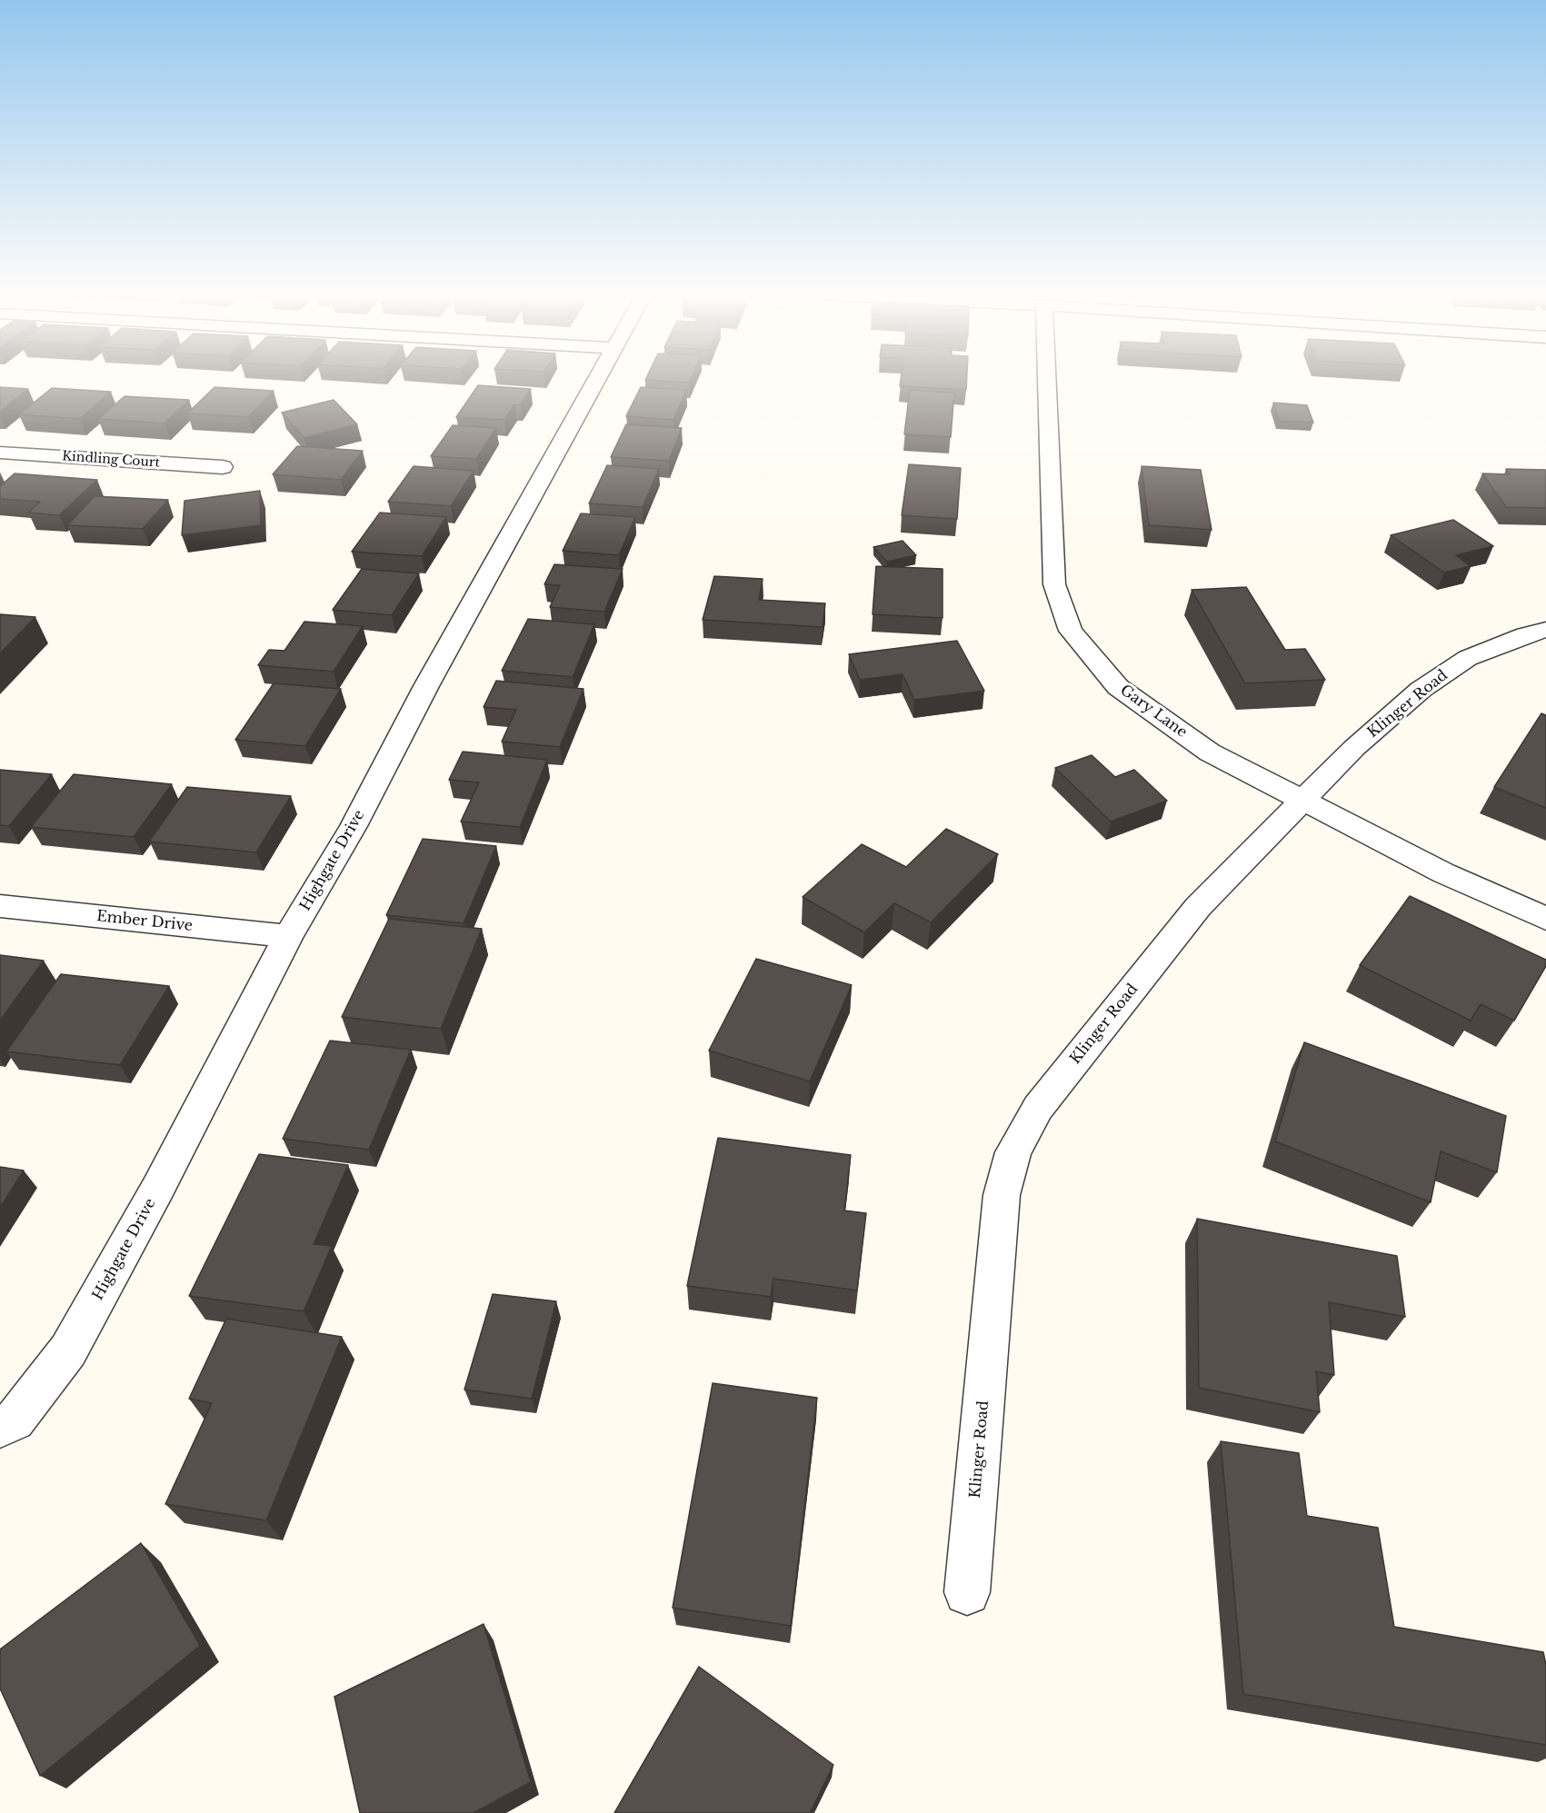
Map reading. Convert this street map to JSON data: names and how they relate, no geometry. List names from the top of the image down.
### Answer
{
  "streets": {
    "street": [
      "Kindling Court",
      "Klinger Road",
      "Gary Lane",
      "Highgate Drive",
      "Ember Drive"
    ]
  },
  "crossings": [
    ["Klinger Road", "Gary Lane"],
    ["Highgate Drive", "Ember Drive"]
  ]
}
